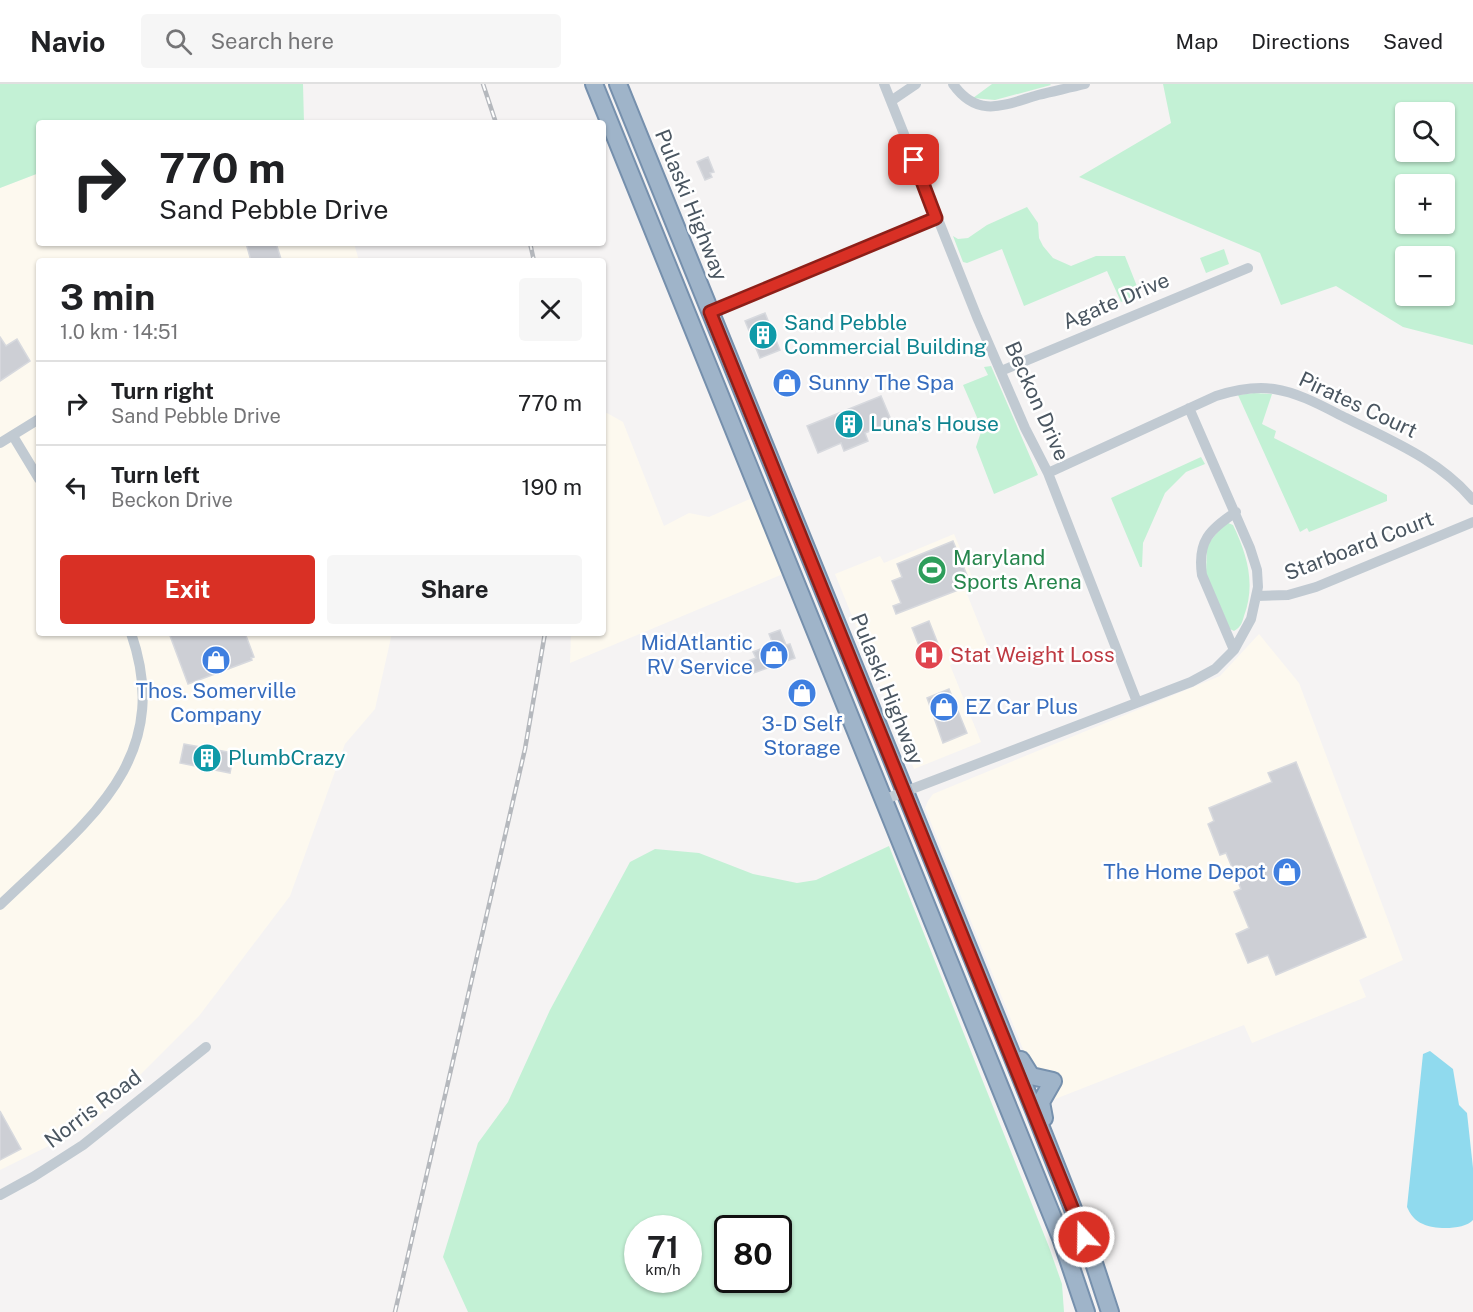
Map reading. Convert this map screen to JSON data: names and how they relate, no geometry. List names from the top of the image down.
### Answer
{
  "streets": {
    "highway": ["Pulaski Highway"],
    "street": [
      "Agate Drive",
      "Beckon Drive",
      "Pirates Court",
      "Starboard Court",
      "Norris Road"
    ]
  },
  "crossings": [
    ["Agate Drive", "Beckon Drive"],
    ["Beckon Drive", "Pirates Court"]
  ],
  "places": {
    "building": ["Sand Pebble Commercial Building", "Luna's House", "PlumbCrazy"],
    "shop": [
      "Sunny The Spa",
      "MidAtlantic RV Service",
      "Thos. Somerville Company",
      "3-D Self Storage",
      "EZ Car Plus",
      "The Home Depot"
    ],
    "sports": ["Maryland Sports Arena"],
    "hospital": ["Stat Weight Loss"]
  },
  "page": {
    "header": "Navio",
    "search": "Search here",
    "nav": ["Map", "Directions", "Saved"],
    "map_buttons": ["+", "−"],
    "turn": ["770 m", "Sand Pebble Drive"],
    "heading": ["3 min", "1.0 km · 14:51"],
    "list": [
      {
        "name": "Turn right",
        "note": "Sand Pebble Drive",
        "value": "770 m"
      },
      {
        "name": "Turn left",
        "note": "Beckon Drive",
        "value": "190 m"
      }
    ],
    "buttons": ["Exit", "Share"],
    "speed": "71 km/h",
    "limit": "80"
  }
}
